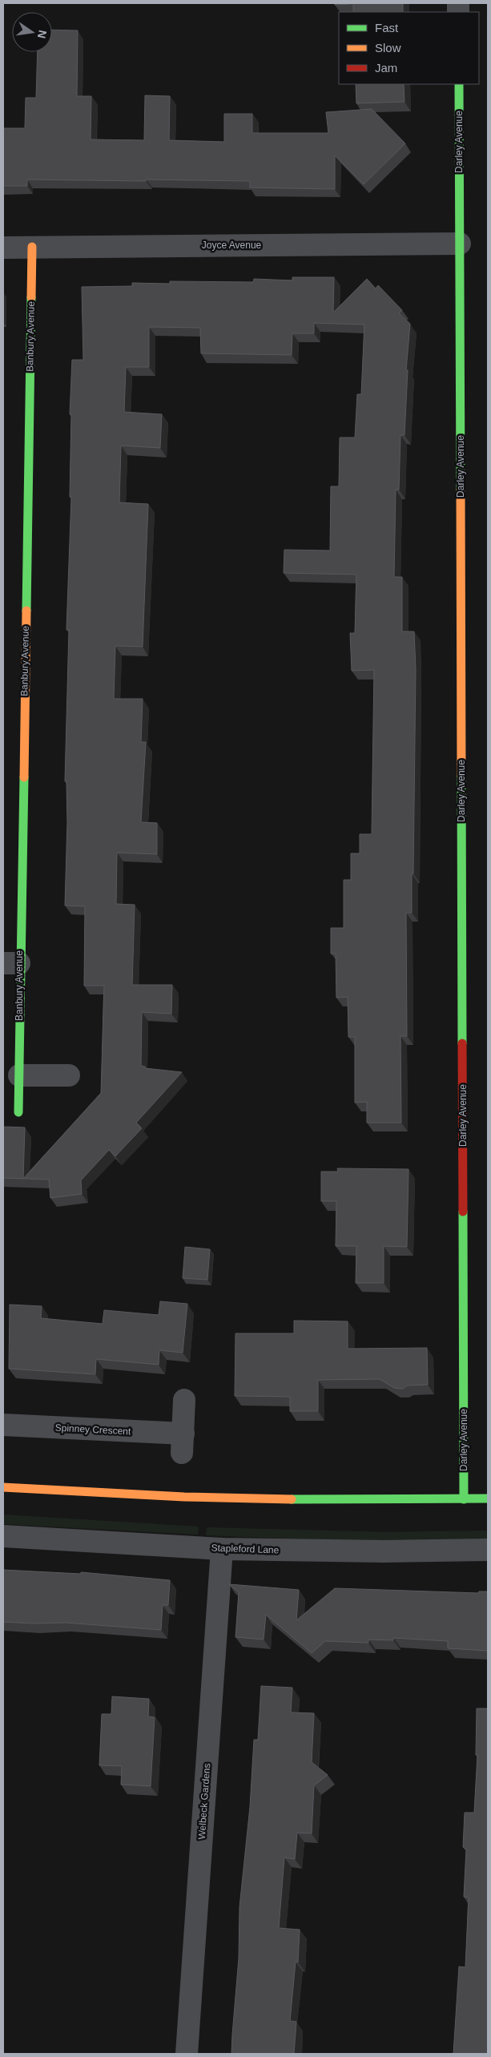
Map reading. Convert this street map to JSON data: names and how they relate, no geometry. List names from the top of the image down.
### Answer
{
  "streets": {
    "street": [
      "Darley Avenue",
      "Joyce Avenue",
      "Banbury Avenue",
      "Spinney Crescent",
      "Stapleford Lane",
      "Welbeck Gardens"
    ]
  },
  "crossings": [
    ["Darley Avenue", "Joyce Avenue"],
    ["Joyce Avenue", "Banbury Avenue"],
    ["Stapleford Lane", "Welbeck Gardens"]
  ],
  "legend": ["Fast", "Slow", "Jam"],
  "north": "right"
}
